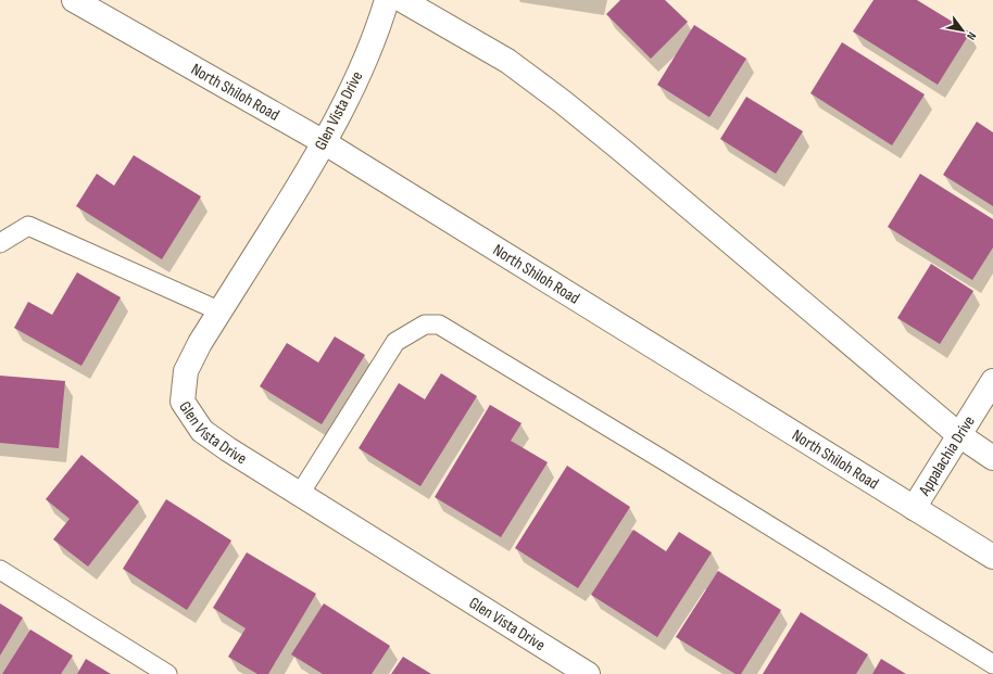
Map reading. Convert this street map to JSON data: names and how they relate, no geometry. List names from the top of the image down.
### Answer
{
  "streets": {
    "main road": ["North Shiloh Road", "Glen Vista Drive", "Appalachia Drive"]
  },
  "crossings": [
    ["North Shiloh Road", "Glen Vista Drive"],
    ["North Shiloh Road", "Appalachia Drive"]
  ],
  "north": "bottom right"
}
